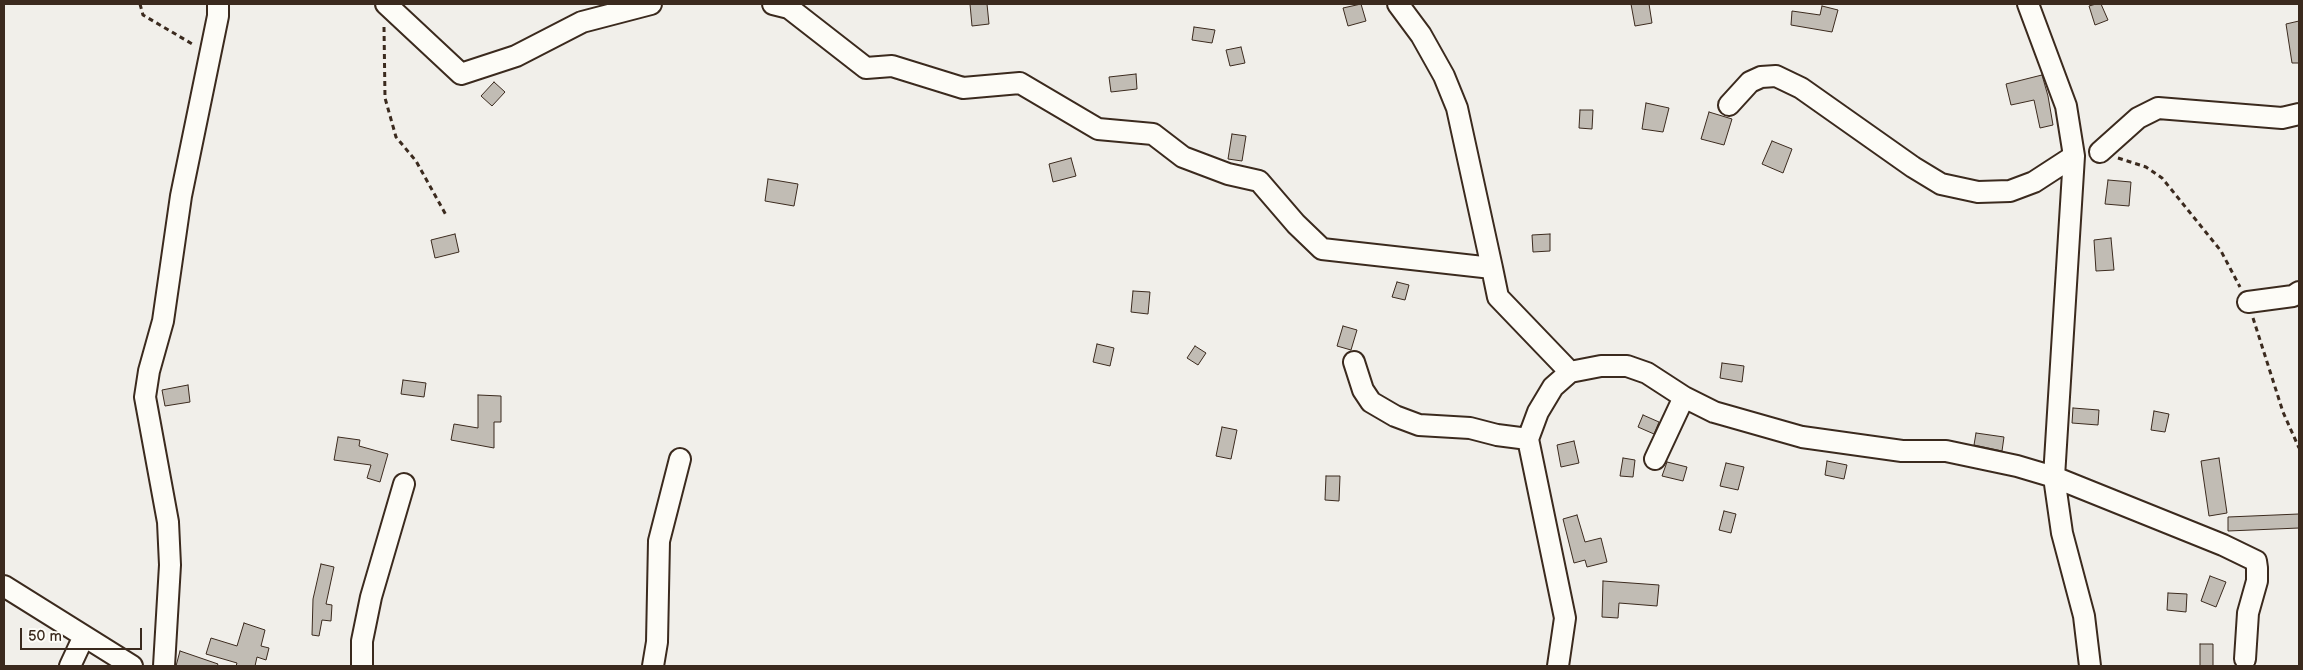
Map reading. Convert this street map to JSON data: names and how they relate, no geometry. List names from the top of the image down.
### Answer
{
  "scale_bar": "50 m"
}
